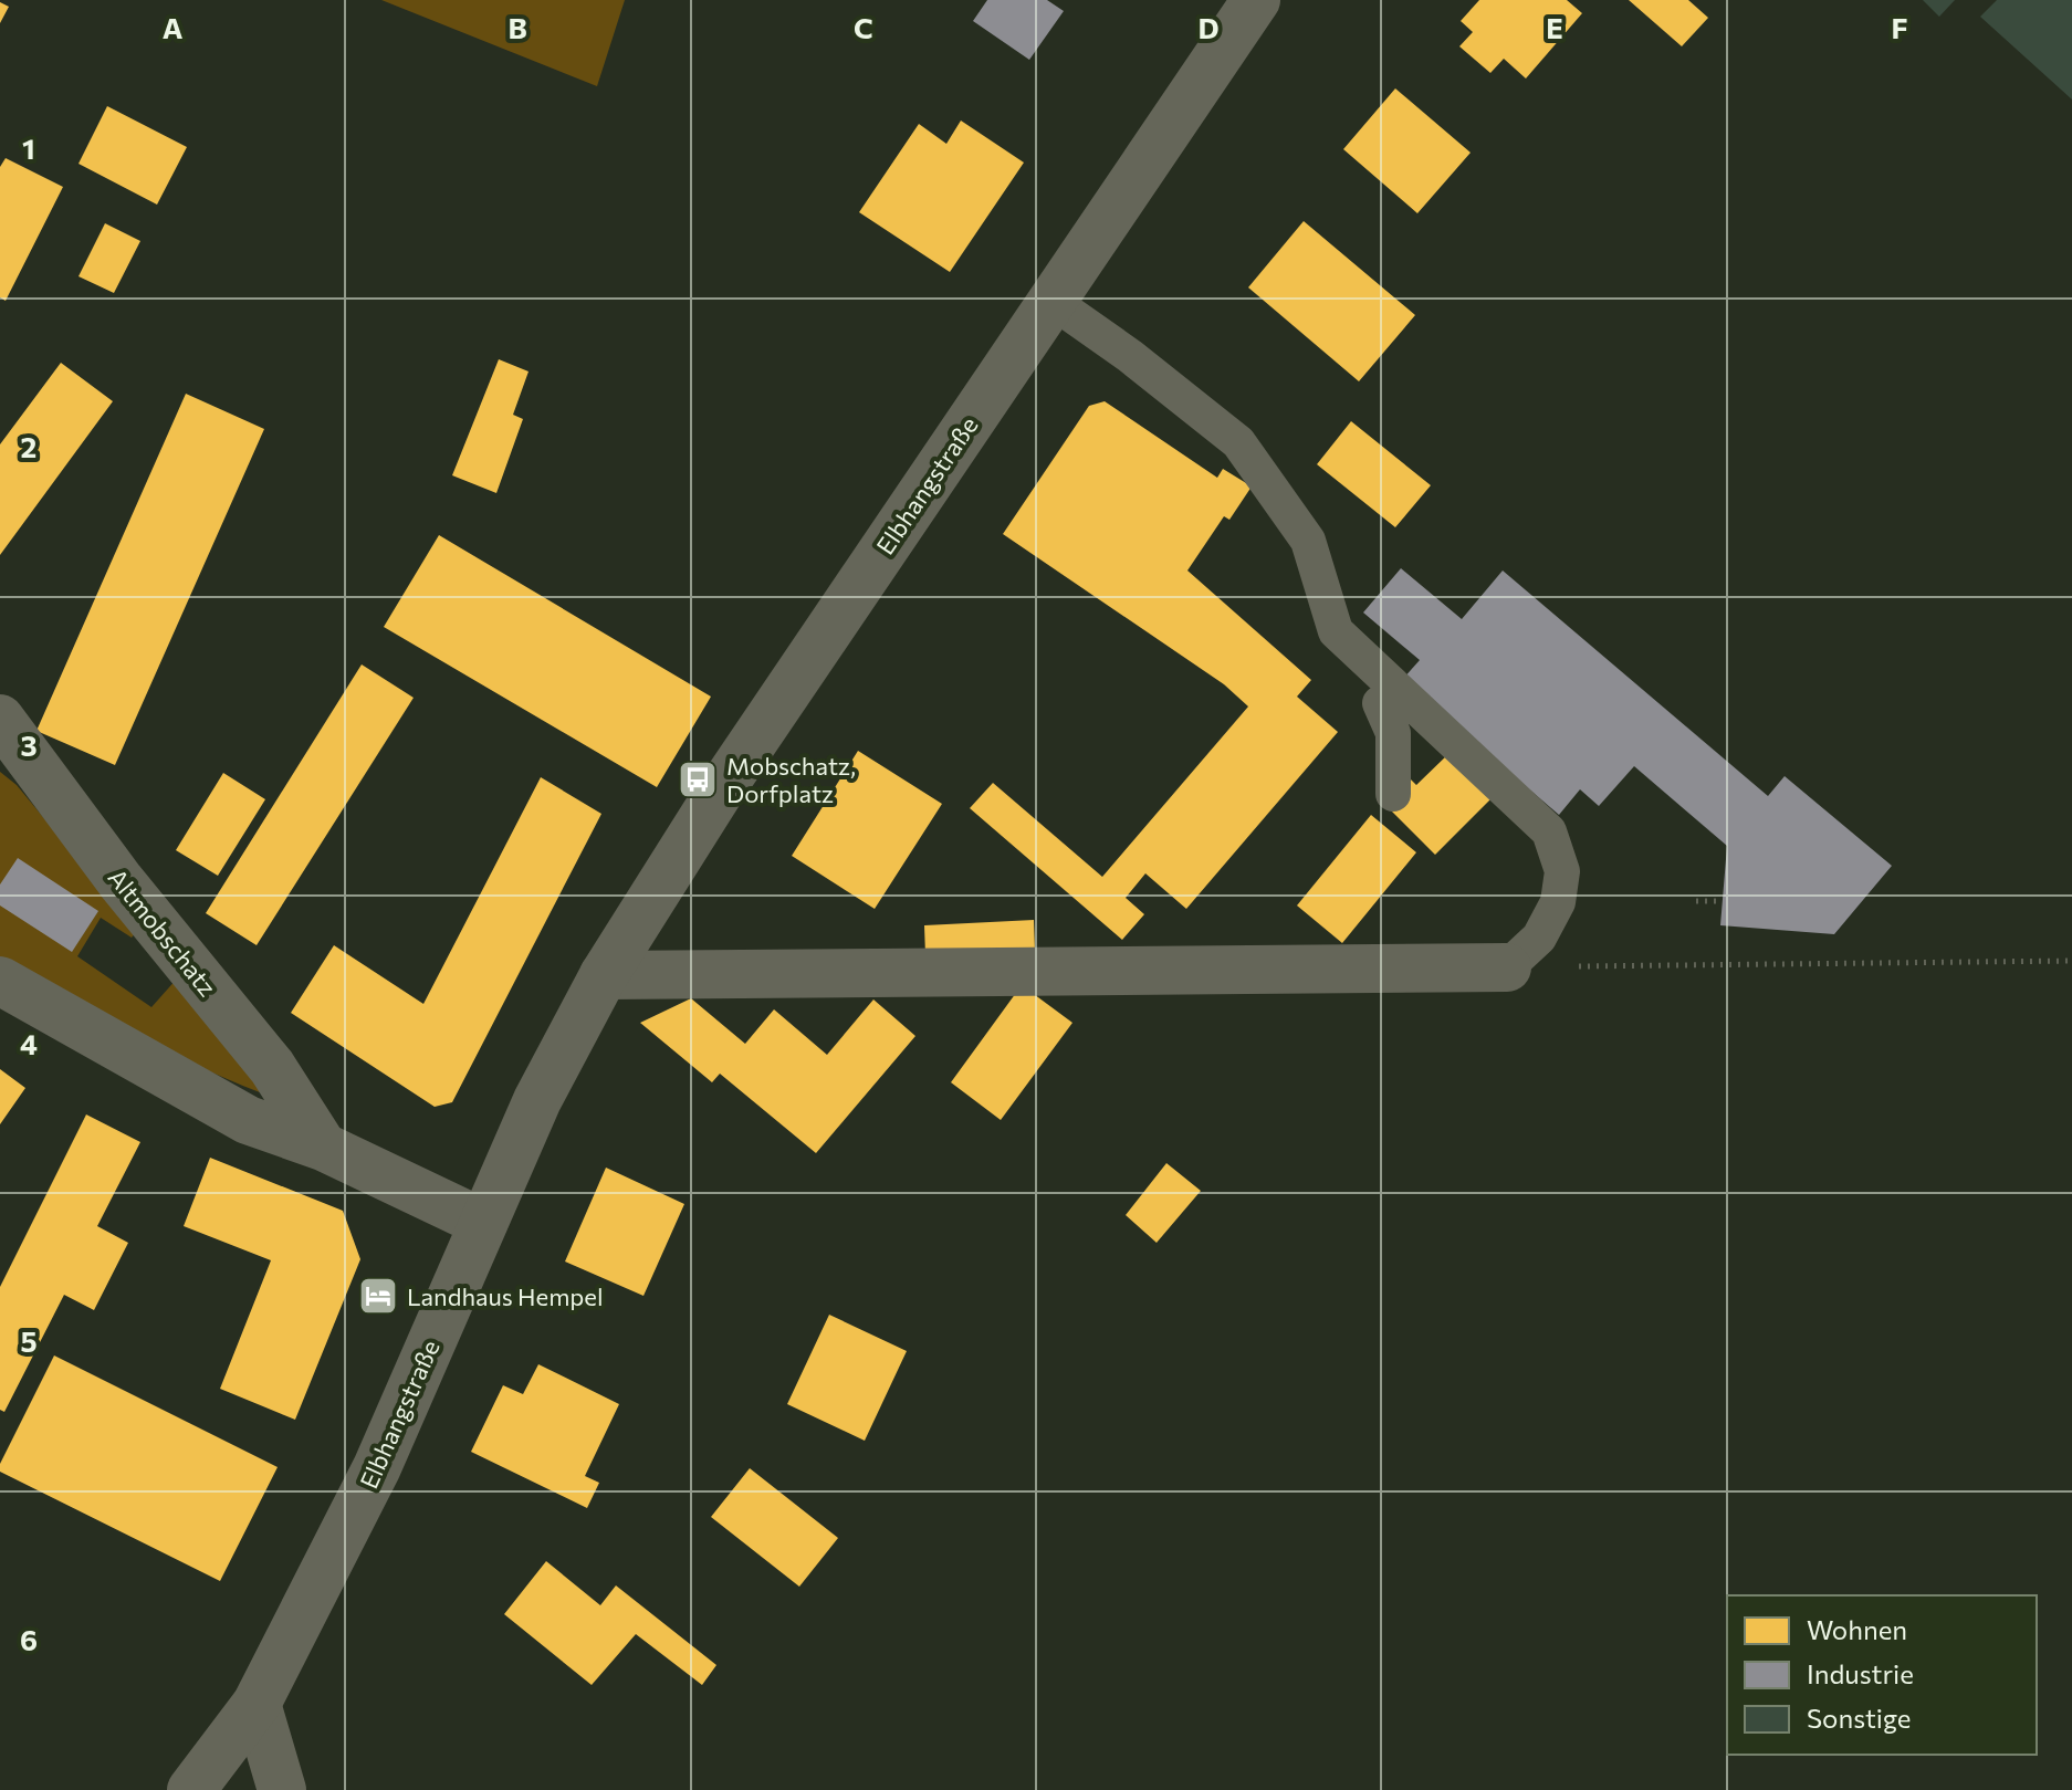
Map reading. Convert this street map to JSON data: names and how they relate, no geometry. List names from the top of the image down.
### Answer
{
  "streets": {
    "street": ["Elbhangstraße", "Altmobschatz"]
  },
  "places": {
    "bus stop": ["Mobschatz, Dorfplatz"],
    "hotel": ["Landhaus Hempel"]
  },
  "legend": ["Wohnen", "Industrie", "Sonstige"],
  "grid": {
    "columns": [
      "A",
      "B",
      "C",
      "D",
      "E",
      "F"
    ],
    "rows": [
      "1",
      "2",
      "3",
      "4",
      "5",
      "6"
    ]
  }
}
